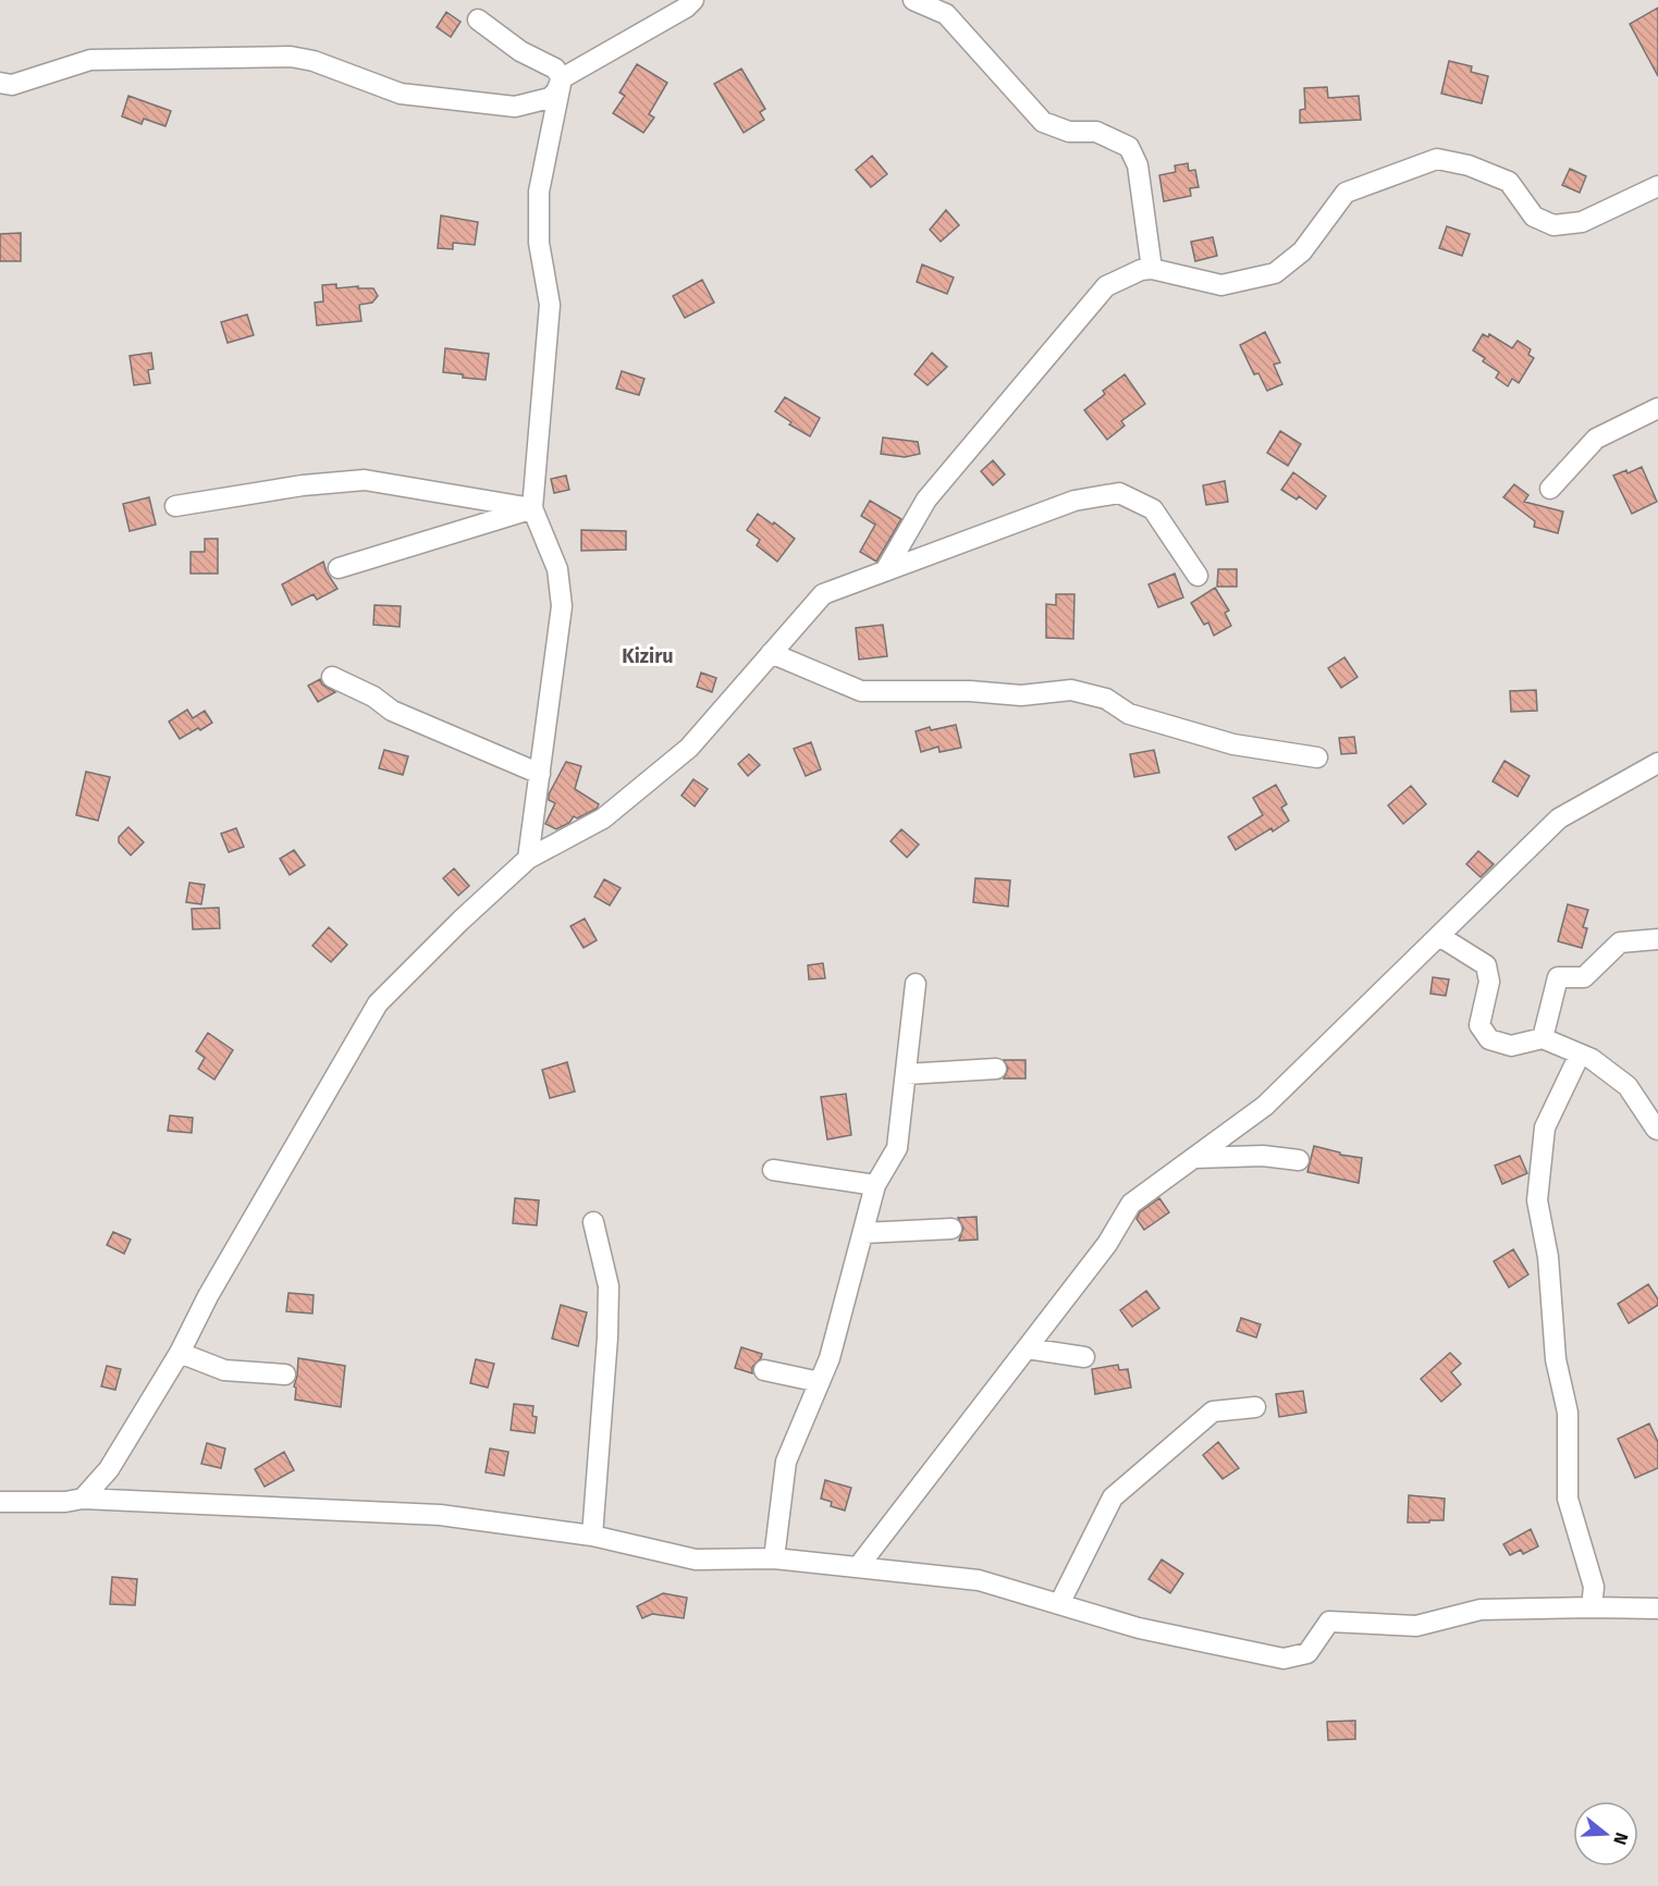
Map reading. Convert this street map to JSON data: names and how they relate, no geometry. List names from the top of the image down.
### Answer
{
  "districts": ["Kiziru"],
  "north": "right"
}
